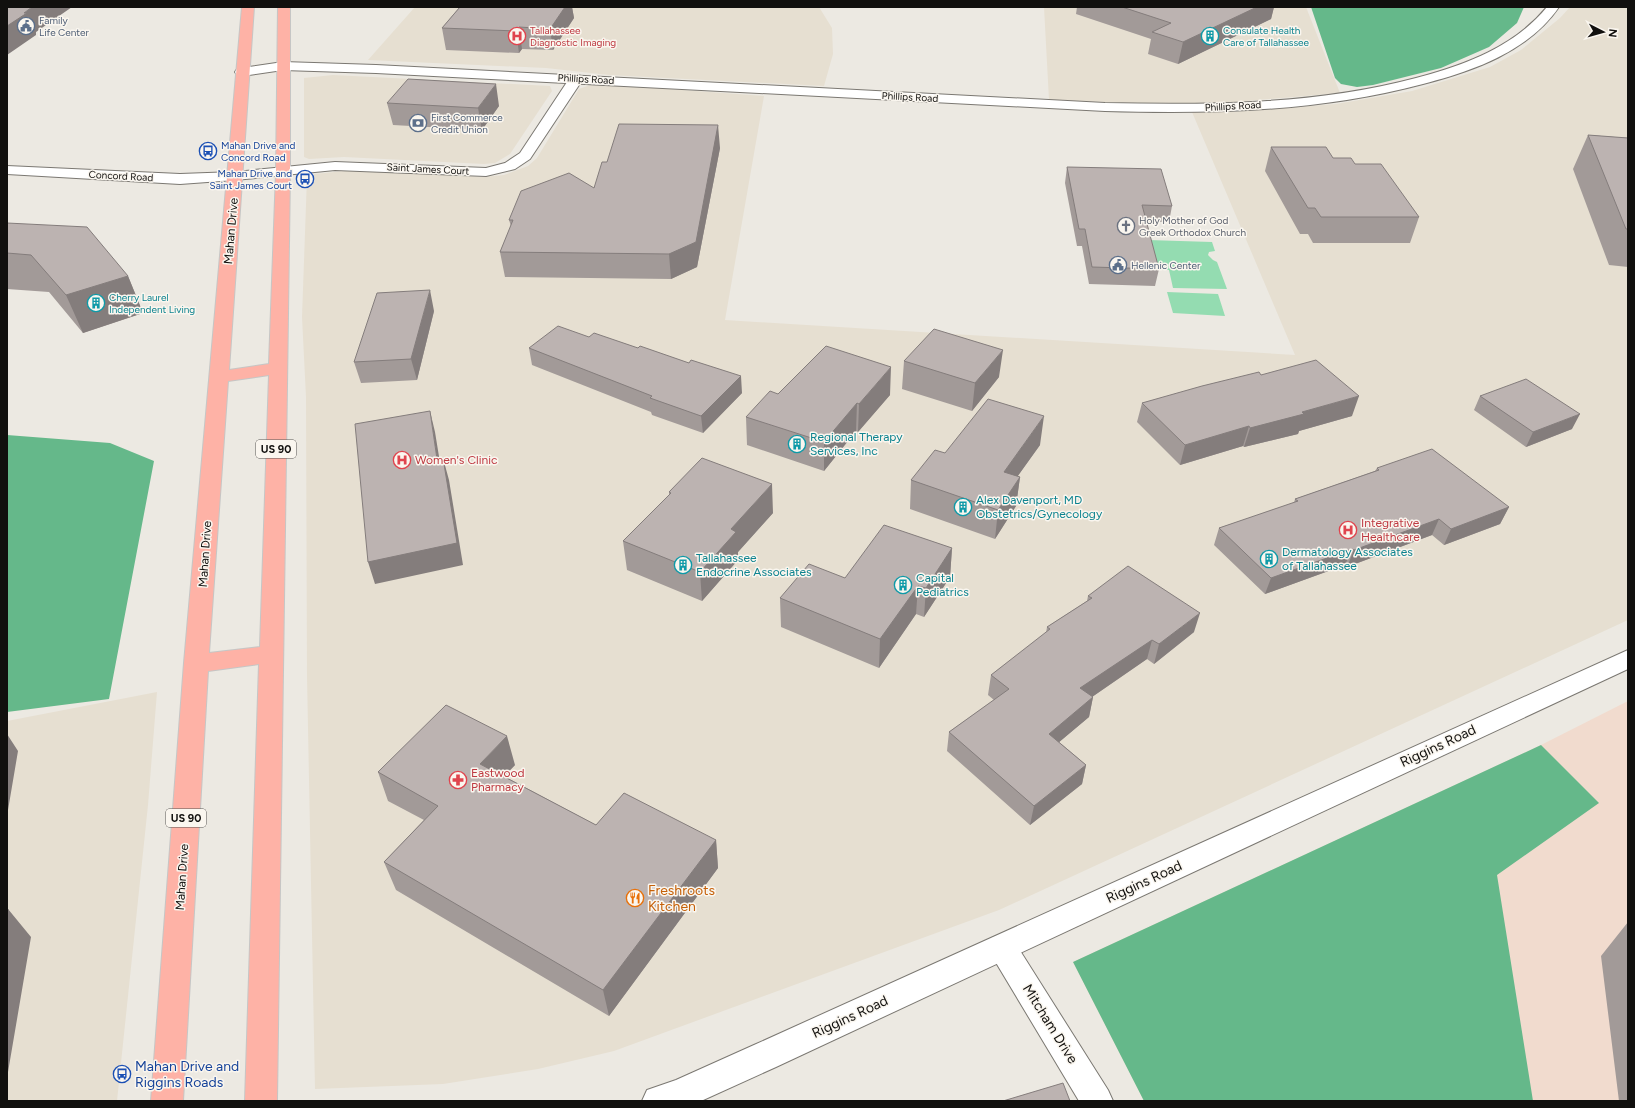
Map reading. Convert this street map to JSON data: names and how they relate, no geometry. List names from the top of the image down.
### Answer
{
  "streets": {
    "main road": ["Mahan Drive", "US 90"],
    "street": [
      "Phillips Road",
      "Saint James Court",
      "Concord Road",
      "Riggins Road",
      "Mitcham Drive"
    ]
  },
  "crossings": [
    ["Phillips Road", "Saint James Court"],
    ["Phillips Road", "Mahan Drive"],
    ["Phillips Road", "US 90"],
    ["Saint James Court", "Concord Road"],
    ["Saint James Court", "Mahan Drive"],
    ["Saint James Court", "US 90"],
    ["Concord Road", "Mahan Drive"],
    ["Riggins Road", "Mitcham Drive"]
  ],
  "places": {
    "public building": ["Family Life Center", "Hellenic Center"],
    "hospital": ["Tallahassee Diagnostic Imaging", "Women's Clinic", "Integrative Healthcare"],
    "building": [
      "Consulate Health Care of Tallahassee",
      "Cherry Laurel Independent Living",
      "Regional Therapy Services, Inc",
      "Alex Davenport, MD Obstetrics/Gynecology",
      "Dermatology Associates of Tallahassee",
      "Tallahassee Endocrine Associates",
      "Capital Pediatrics"
    ],
    "bank": ["First Commerce Credit Union"],
    "bus stop": ["Mahan Drive and Concord Road", "Mahan Drive and Saint James Court", "Mahan Drive and Riggins Roads"],
    "church": ["Holy Mother of God Greek Orthodox Church"],
    "pharmacy": ["Eastwood Pharmacy"],
    "restaurant": ["Freshroots Kitchen"]
  },
  "north": "right"
}
